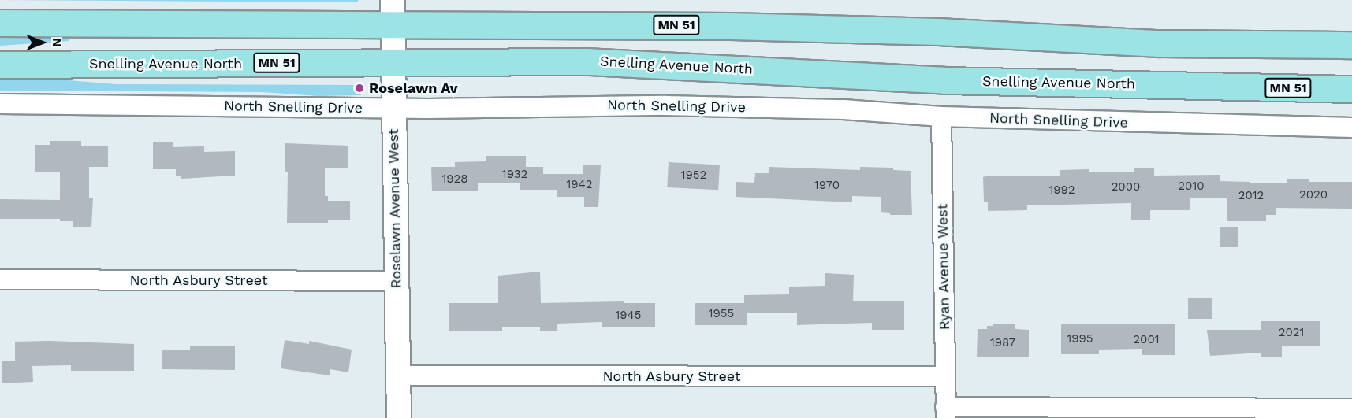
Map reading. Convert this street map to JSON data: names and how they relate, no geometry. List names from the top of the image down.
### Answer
{
  "streets": {
    "main road": ["MN 51", "Snelling Avenue North"],
    "street": [
      "North Snelling Drive",
      "Roselawn Avenue West",
      "Ryan Avenue West",
      "North Asbury Street"
    ]
  },
  "crossings": [
    ["MN 51", "Roselawn Avenue West"],
    ["Snelling Avenue North", "Roselawn Avenue West"],
    ["North Snelling Drive", "Roselawn Avenue West"],
    ["North Snelling Drive", "Ryan Avenue West"],
    ["Roselawn Avenue West", "North Asbury Street"],
    ["Ryan Avenue West", "North Asbury Street"]
  ],
  "places": ["Roselawn Av"],
  "house_numbers": [
    "1932",
    "1952",
    "1928",
    "1942",
    "1970",
    "2010",
    "2000",
    "1992",
    "2020",
    "2012",
    "1955",
    "1945",
    "2021",
    "1995",
    "2001",
    "1987"
  ],
  "north": "right"
}
